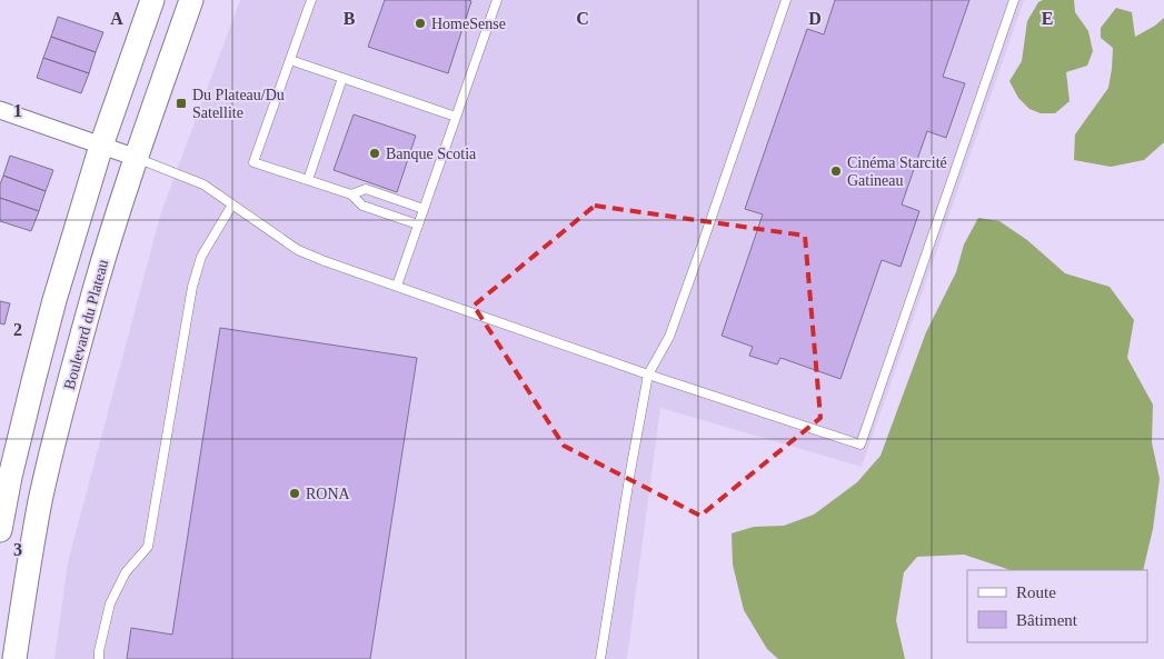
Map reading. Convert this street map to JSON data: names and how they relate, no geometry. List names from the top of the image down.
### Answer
{
  "streets": {
    "main road": ["Boulevard du Plateau"]
  },
  "places": {
    "other": [
      "HomeSense",
      "Banque Scotia",
      "Cinéma Starcité Gatineau",
      "RONA"
    ],
    "transit": ["Du Plateau/Du Satellite"]
  },
  "legend": ["Route", "Bâtiment"],
  "grid": {
    "columns": [
      "A",
      "B",
      "C",
      "D",
      "E"
    ],
    "rows": ["1", "2", "3"]
  }
}
